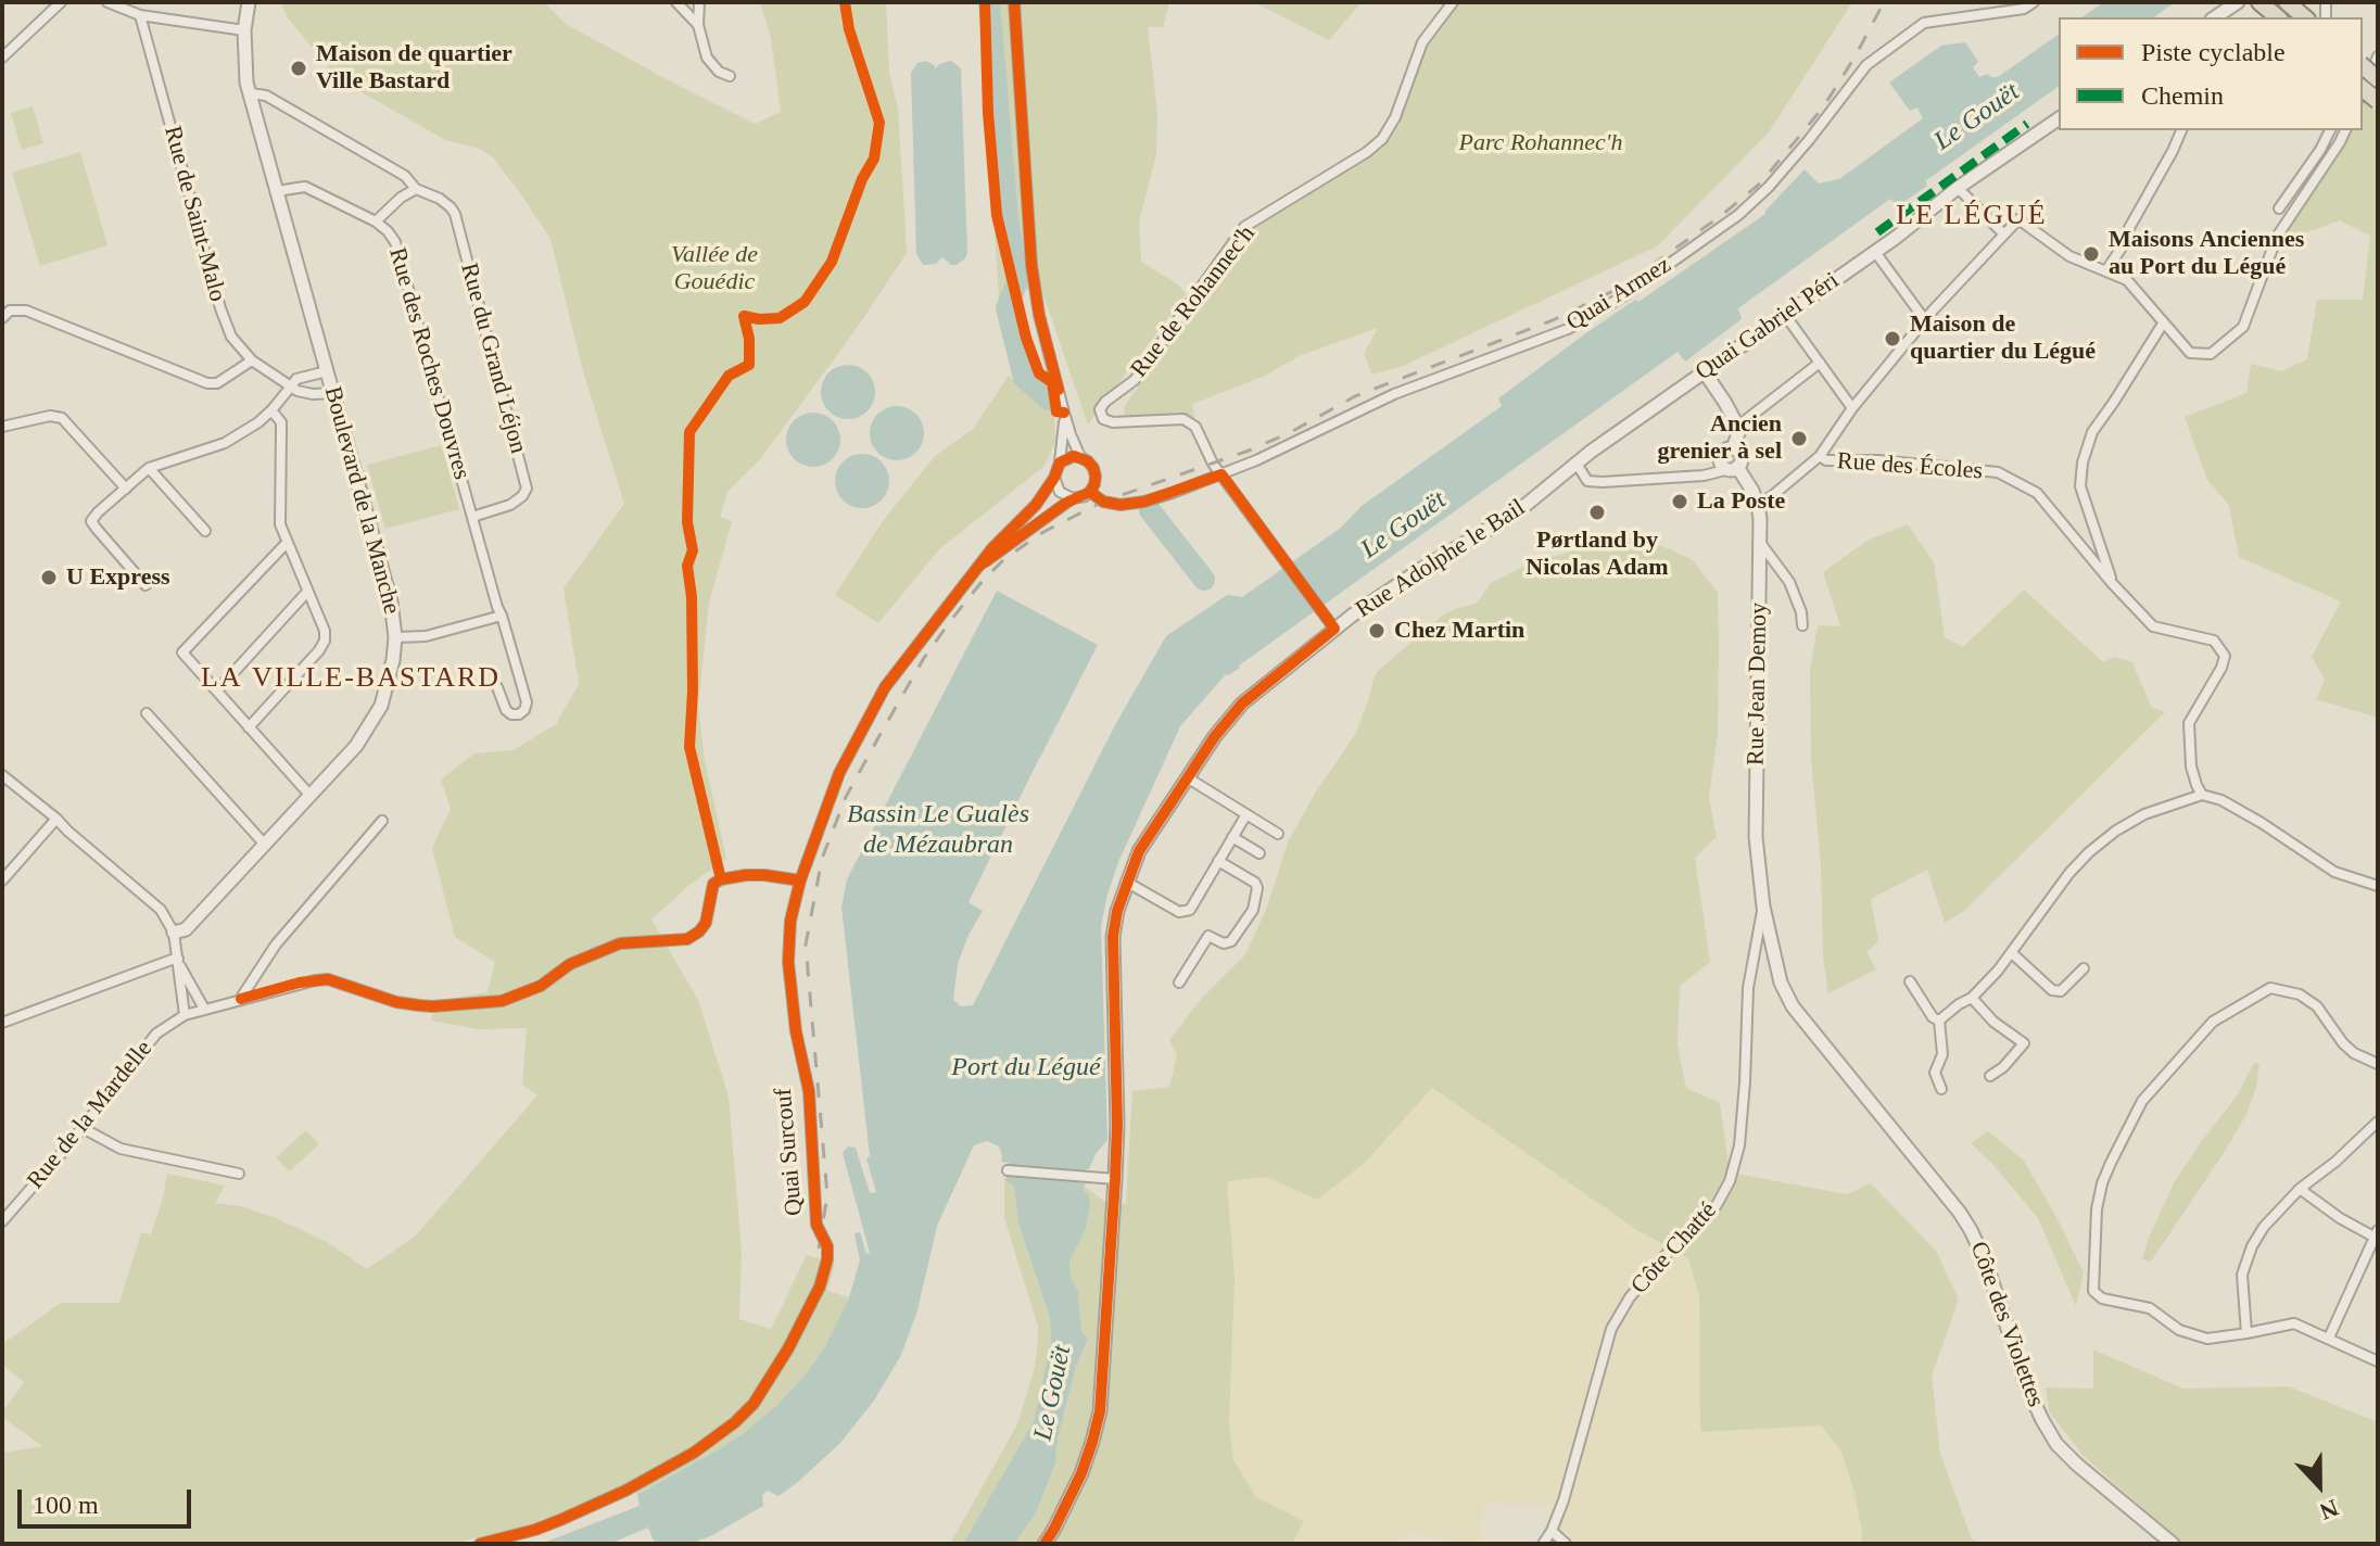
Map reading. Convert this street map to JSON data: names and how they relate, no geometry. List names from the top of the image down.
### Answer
{
  "streets": {
    "street": [
      "Rue de Saint-Malo",
      "Quai Armez",
      "Rue de Rohannec'h",
      "Quai Gabriel Péri",
      "Rue du Grand Léjon",
      "Rue des Roches Douvres",
      "Rue des Écoles",
      "Boulevard de la Manche",
      "Rue Adolphe le Bail",
      "Rue Jean Demoy",
      "Rue de la Mardelle",
      "Quai Surcouf",
      "Côte Chatté",
      "Côte des Violettes"
    ]
  },
  "crossings": [
    ["Quai Armez", "Rue de Rohannec'h"],
    ["Quai Armez", "Quai Surcouf"],
    ["Quai Gabriel Péri", "Rue Adolphe le Bail"],
    ["Rue du Grand Léjon", "Rue des Roches Douvres"],
    ["Rue des Roches Douvres", "Boulevard de la Manche"],
    ["Rue Jean Demoy", "Côte Chatté"],
    ["Rue Jean Demoy", "Côte des Violettes"],
    ["Rue de la Mardelle", "Quai Surcouf"],
    ["Côte Chatté", "Côte des Violettes"]
  ],
  "districts": ["LE LÉGUÉ", "LA VILLE-BASTARD"],
  "water": ["Le Gouët", "Bassin Le Gualès de Mézaubran", "Port du Légué"],
  "parks": ["Parc Rohannec'h", "Vallée de Gouédic"],
  "places": [
    "Maison de quartier Ville Bastard",
    "Maisons Anciennes au Port du Légué",
    "Maison de quartier du Légué",
    "Ancien grenier à sel",
    "La Poste",
    "Pørtland by Nicolas Adam",
    "U Express",
    "Chez Martin"
  ],
  "legend": ["Piste cyclable", "Chemin"],
  "scale_bar": "100 m",
  "north": "bottom"
}
